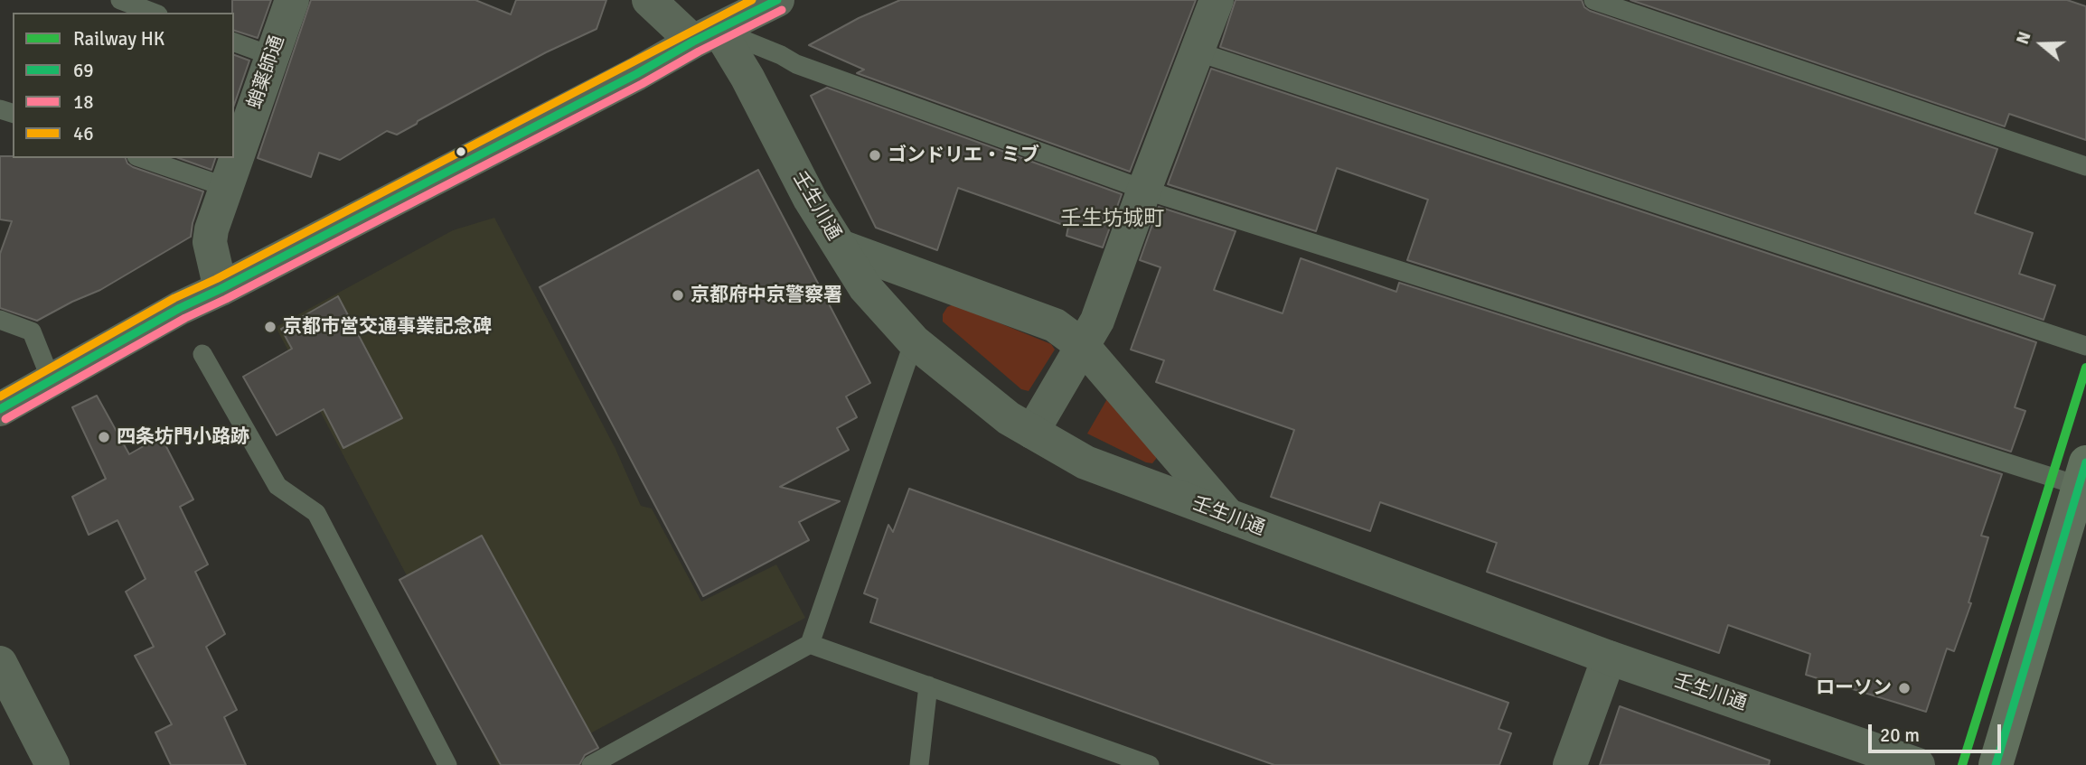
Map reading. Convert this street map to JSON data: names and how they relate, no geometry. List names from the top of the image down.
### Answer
{
  "streets": {
    "street": ["蛸薬師通", "壬生川通"]
  },
  "districts": ["壬生坊城町"],
  "places": [
    "ゴンドリエ・ミブ",
    "京都府中京警察署",
    "京都市営交通事業記念碑",
    "四条坊門小路跡",
    "ローソン"
  ],
  "lines": [
    "transit line 69",
    "transit line 46",
    "transit line 18",
    "rail line HK"
  ],
  "legend": [
    "Railway HK",
    "69",
    "18",
    "46"
  ],
  "scale_bar": "20 m",
  "north": "left"
}
